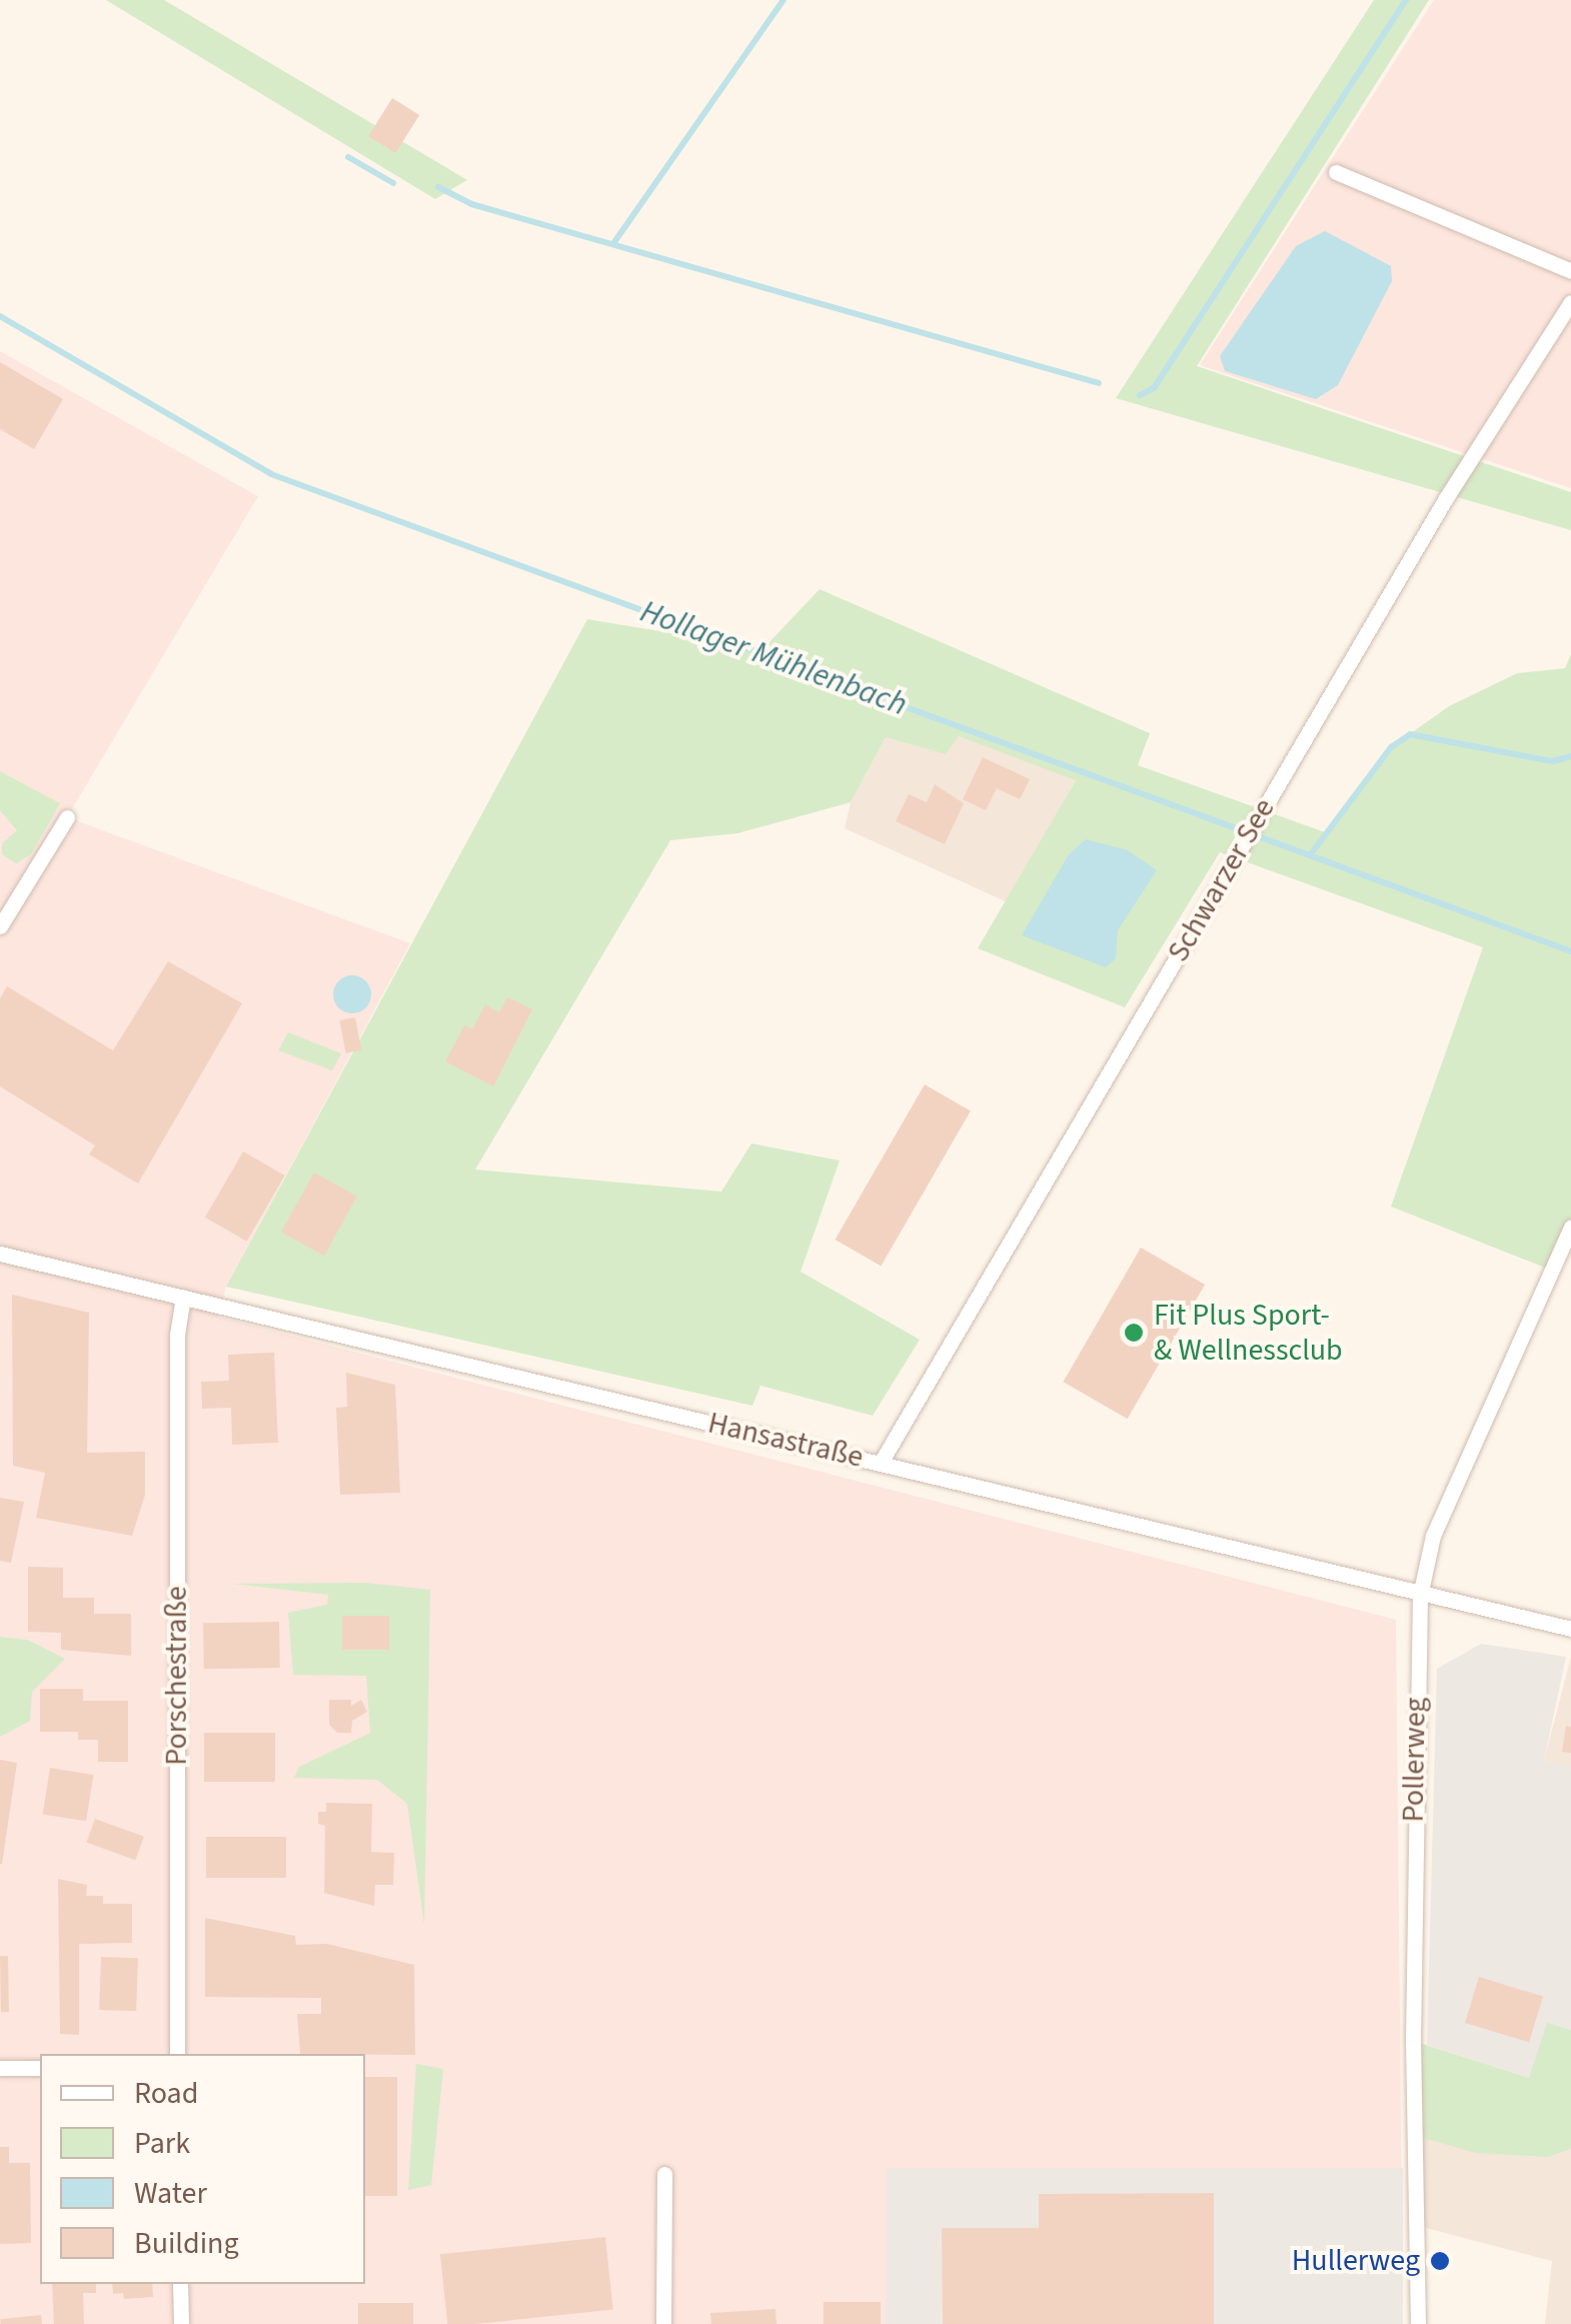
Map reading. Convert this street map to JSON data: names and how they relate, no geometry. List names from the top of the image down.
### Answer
{
  "streets": {
    "street": [
      "Schwarzer See",
      "Hansastraße",
      "Porschestraße",
      "Pollerweg"
    ]
  },
  "crossings": [
    ["Schwarzer See", "Hansastraße"],
    ["Hansastraße", "Porschestraße"],
    ["Hansastraße", "Pollerweg"]
  ],
  "water": ["Hollager Mühlenbach"],
  "places": ["Fit Plus Sport- & Wellnessclub", "Hullerweg"],
  "legend": [
    "Road",
    "Park",
    "Water",
    "Building"
  ]
}
